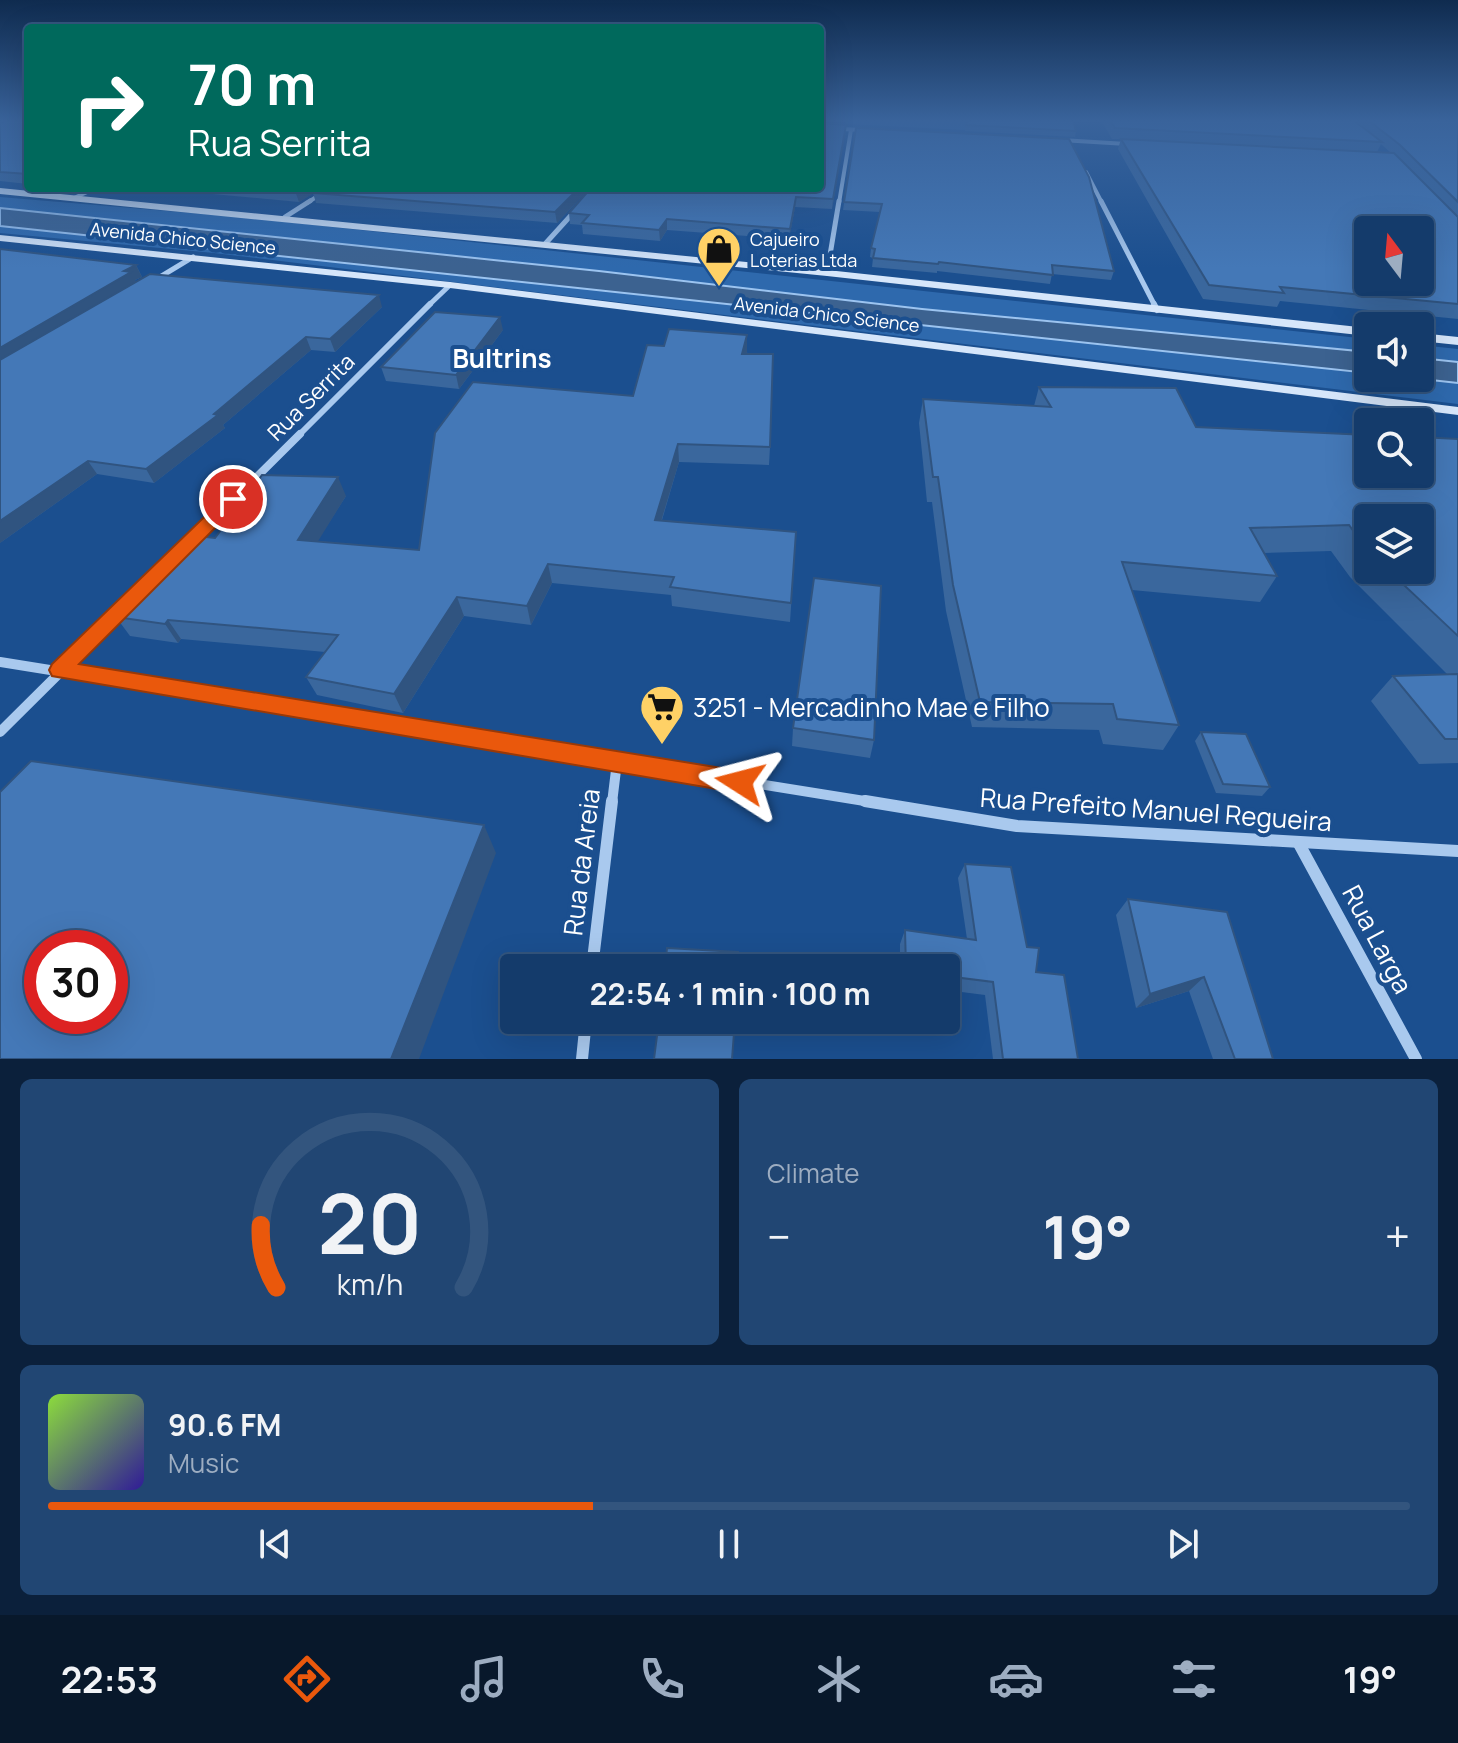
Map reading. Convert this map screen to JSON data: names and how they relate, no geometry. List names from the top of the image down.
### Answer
{
  "streets": {
    "main road": ["Avenida Chico Science"],
    "street": [
      "Rua Serrita",
      "Rua Prefeito Manuel Regueira",
      "Rua da Areia",
      "Rua Larga"
    ]
  },
  "crossings": [
    ["Avenida Chico Science", "Rua Serrita"],
    ["Rua Serrita", "Rua Prefeito Manuel Regueira"],
    ["Rua Prefeito Manuel Regueira", "Rua da Areia"],
    ["Rua Prefeito Manuel Regueira", "Rua Larga"]
  ],
  "districts": ["Bultrins"],
  "places": {
    "shop": ["Cajueiro Loterias Ltda"],
    "supermarket": ["3251 - Mercadinho Mae e Filho"]
  },
  "north": "top",
  "page": {
    "turn": ["70 m", "Rua Serrita"],
    "limit": "30",
    "trip": "22:54 · 1 min · 100 m",
    "tile": "Climate",
    "heat": ["−", "19°", "+"],
    "song": ["90.6 FM", "Music"],
    "tabs": ["22:53", "19°"],
    "gauge": ["20", "km/h"]
  }
}
